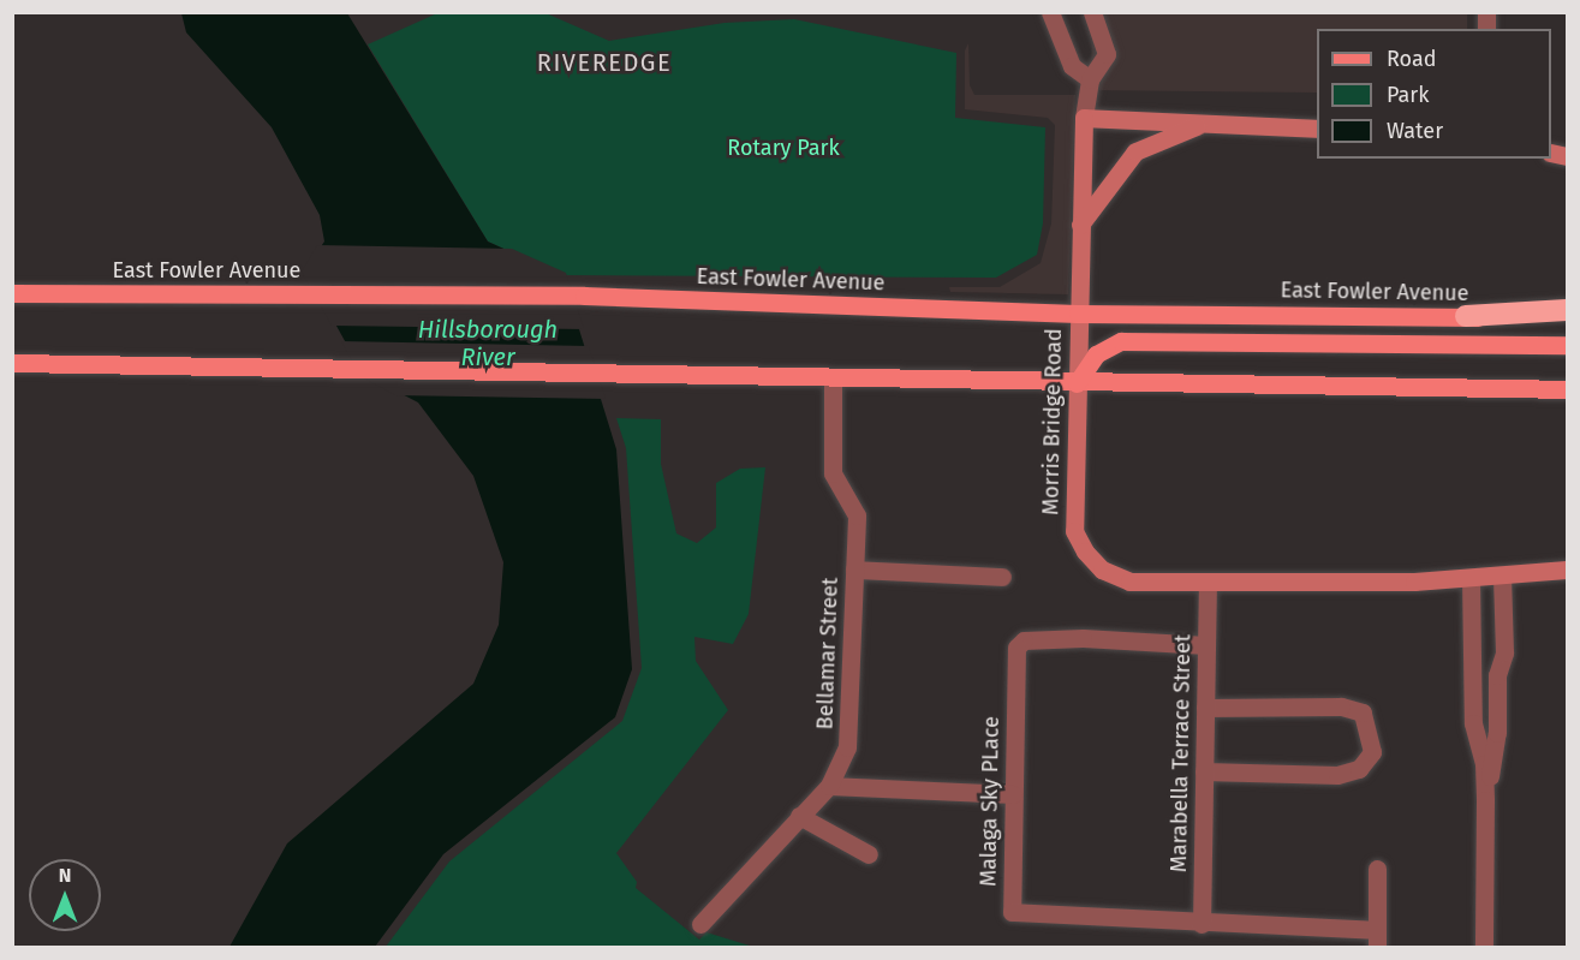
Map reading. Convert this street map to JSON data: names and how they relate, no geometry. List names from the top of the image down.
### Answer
{
  "streets": {
    "main road": ["East Fowler Avenue"],
    "street": [
      "Morris Bridge Road",
      "Bellamar Street",
      "Marabella Terrace Street",
      "Malaga Sky PLace"
    ]
  },
  "crossings": [
    ["East Fowler Avenue", "Morris Bridge Road"],
    ["Morris Bridge Road", "Marabella Terrace Street"],
    ["Marabella Terrace Street", "Malaga Sky PLace"]
  ],
  "districts": ["RIVEREDGE"],
  "water": ["Hillsborough River"],
  "parks": ["Rotary Park"],
  "legend": ["Road", "Park", "Water"],
  "north": "top"
}
